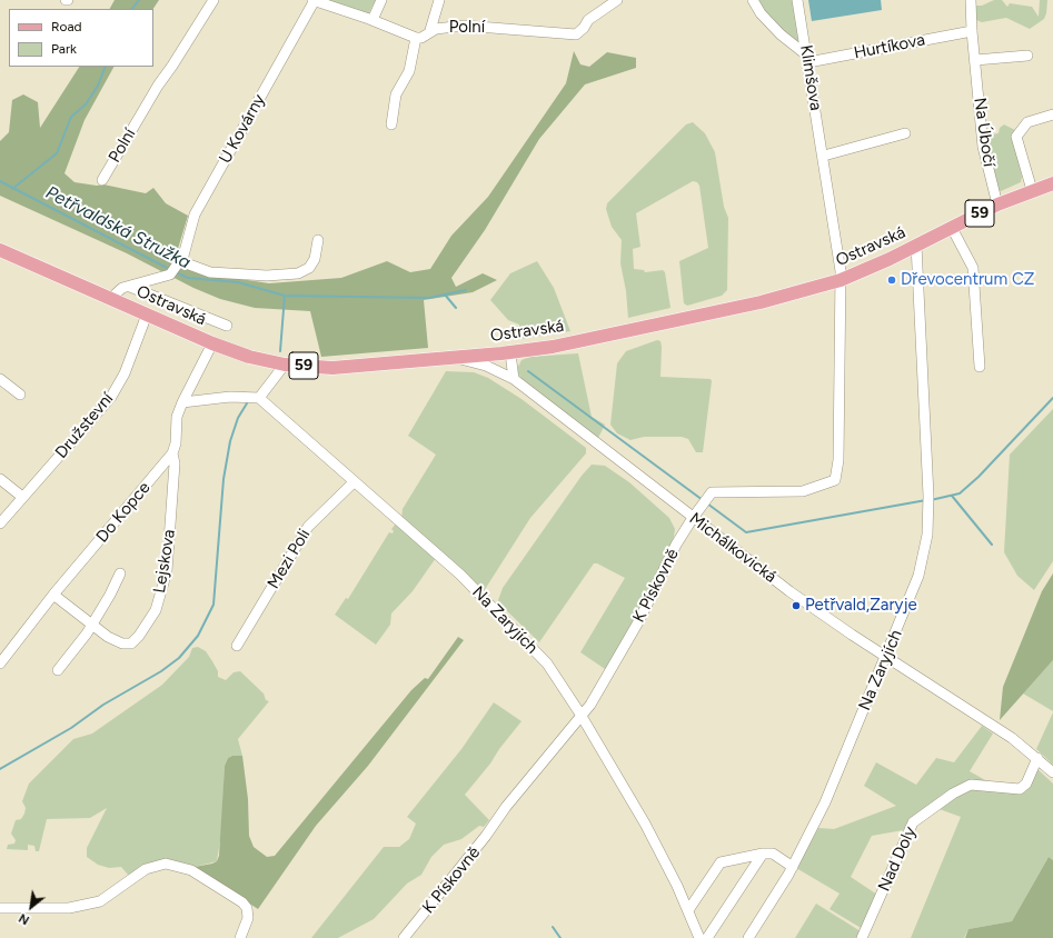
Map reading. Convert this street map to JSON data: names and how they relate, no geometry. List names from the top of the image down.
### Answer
{
  "streets": {
    "main road": ["59", "Ostravská"],
    "street": [
      "Polní",
      "Hurtíkova",
      "Klimšova",
      "U Kovárny",
      "Na Úbočí",
      "Družstevní",
      "Do Kopce",
      "Michálkovická",
      "Mezi Poli",
      "Lejskova",
      "K Pískovně",
      "Na Zaryjích",
      "Nad Doly"
    ]
  },
  "crossings": [
    ["Hurtíkova", "Klimšova"],
    ["Hurtíkova", "Na Úbočí"],
    ["Klimšova", "Ostravská"],
    ["Klimšova", "K Pískovně"],
    ["U Kovárny", "Ostravská"],
    ["Na Úbočí", "Ostravská"],
    ["Ostravská", "Družstevní"],
    ["Ostravská", "Do Kopce"],
    ["Ostravská", "Michálkovická"],
    ["Ostravská", "K Pískovně"],
    ["Ostravská", "Na Zaryjích"],
    ["Do Kopce", "Lejskova"],
    ["Michálkovická", "K Pískovně"],
    ["Michálkovická", "Na Zaryjích"],
    ["Michálkovická", "Nad Doly"],
    ["Mezi Poli", "Na Zaryjích"],
    ["K Pískovně", "Na Zaryjích"]
  ],
  "water": ["Petřvaldská Stružka"],
  "places": ["Dřevocentrum CZ", "Petřvald,Zaryje"],
  "legend": ["Road", "Park"],
  "north": "bottom left"
}
